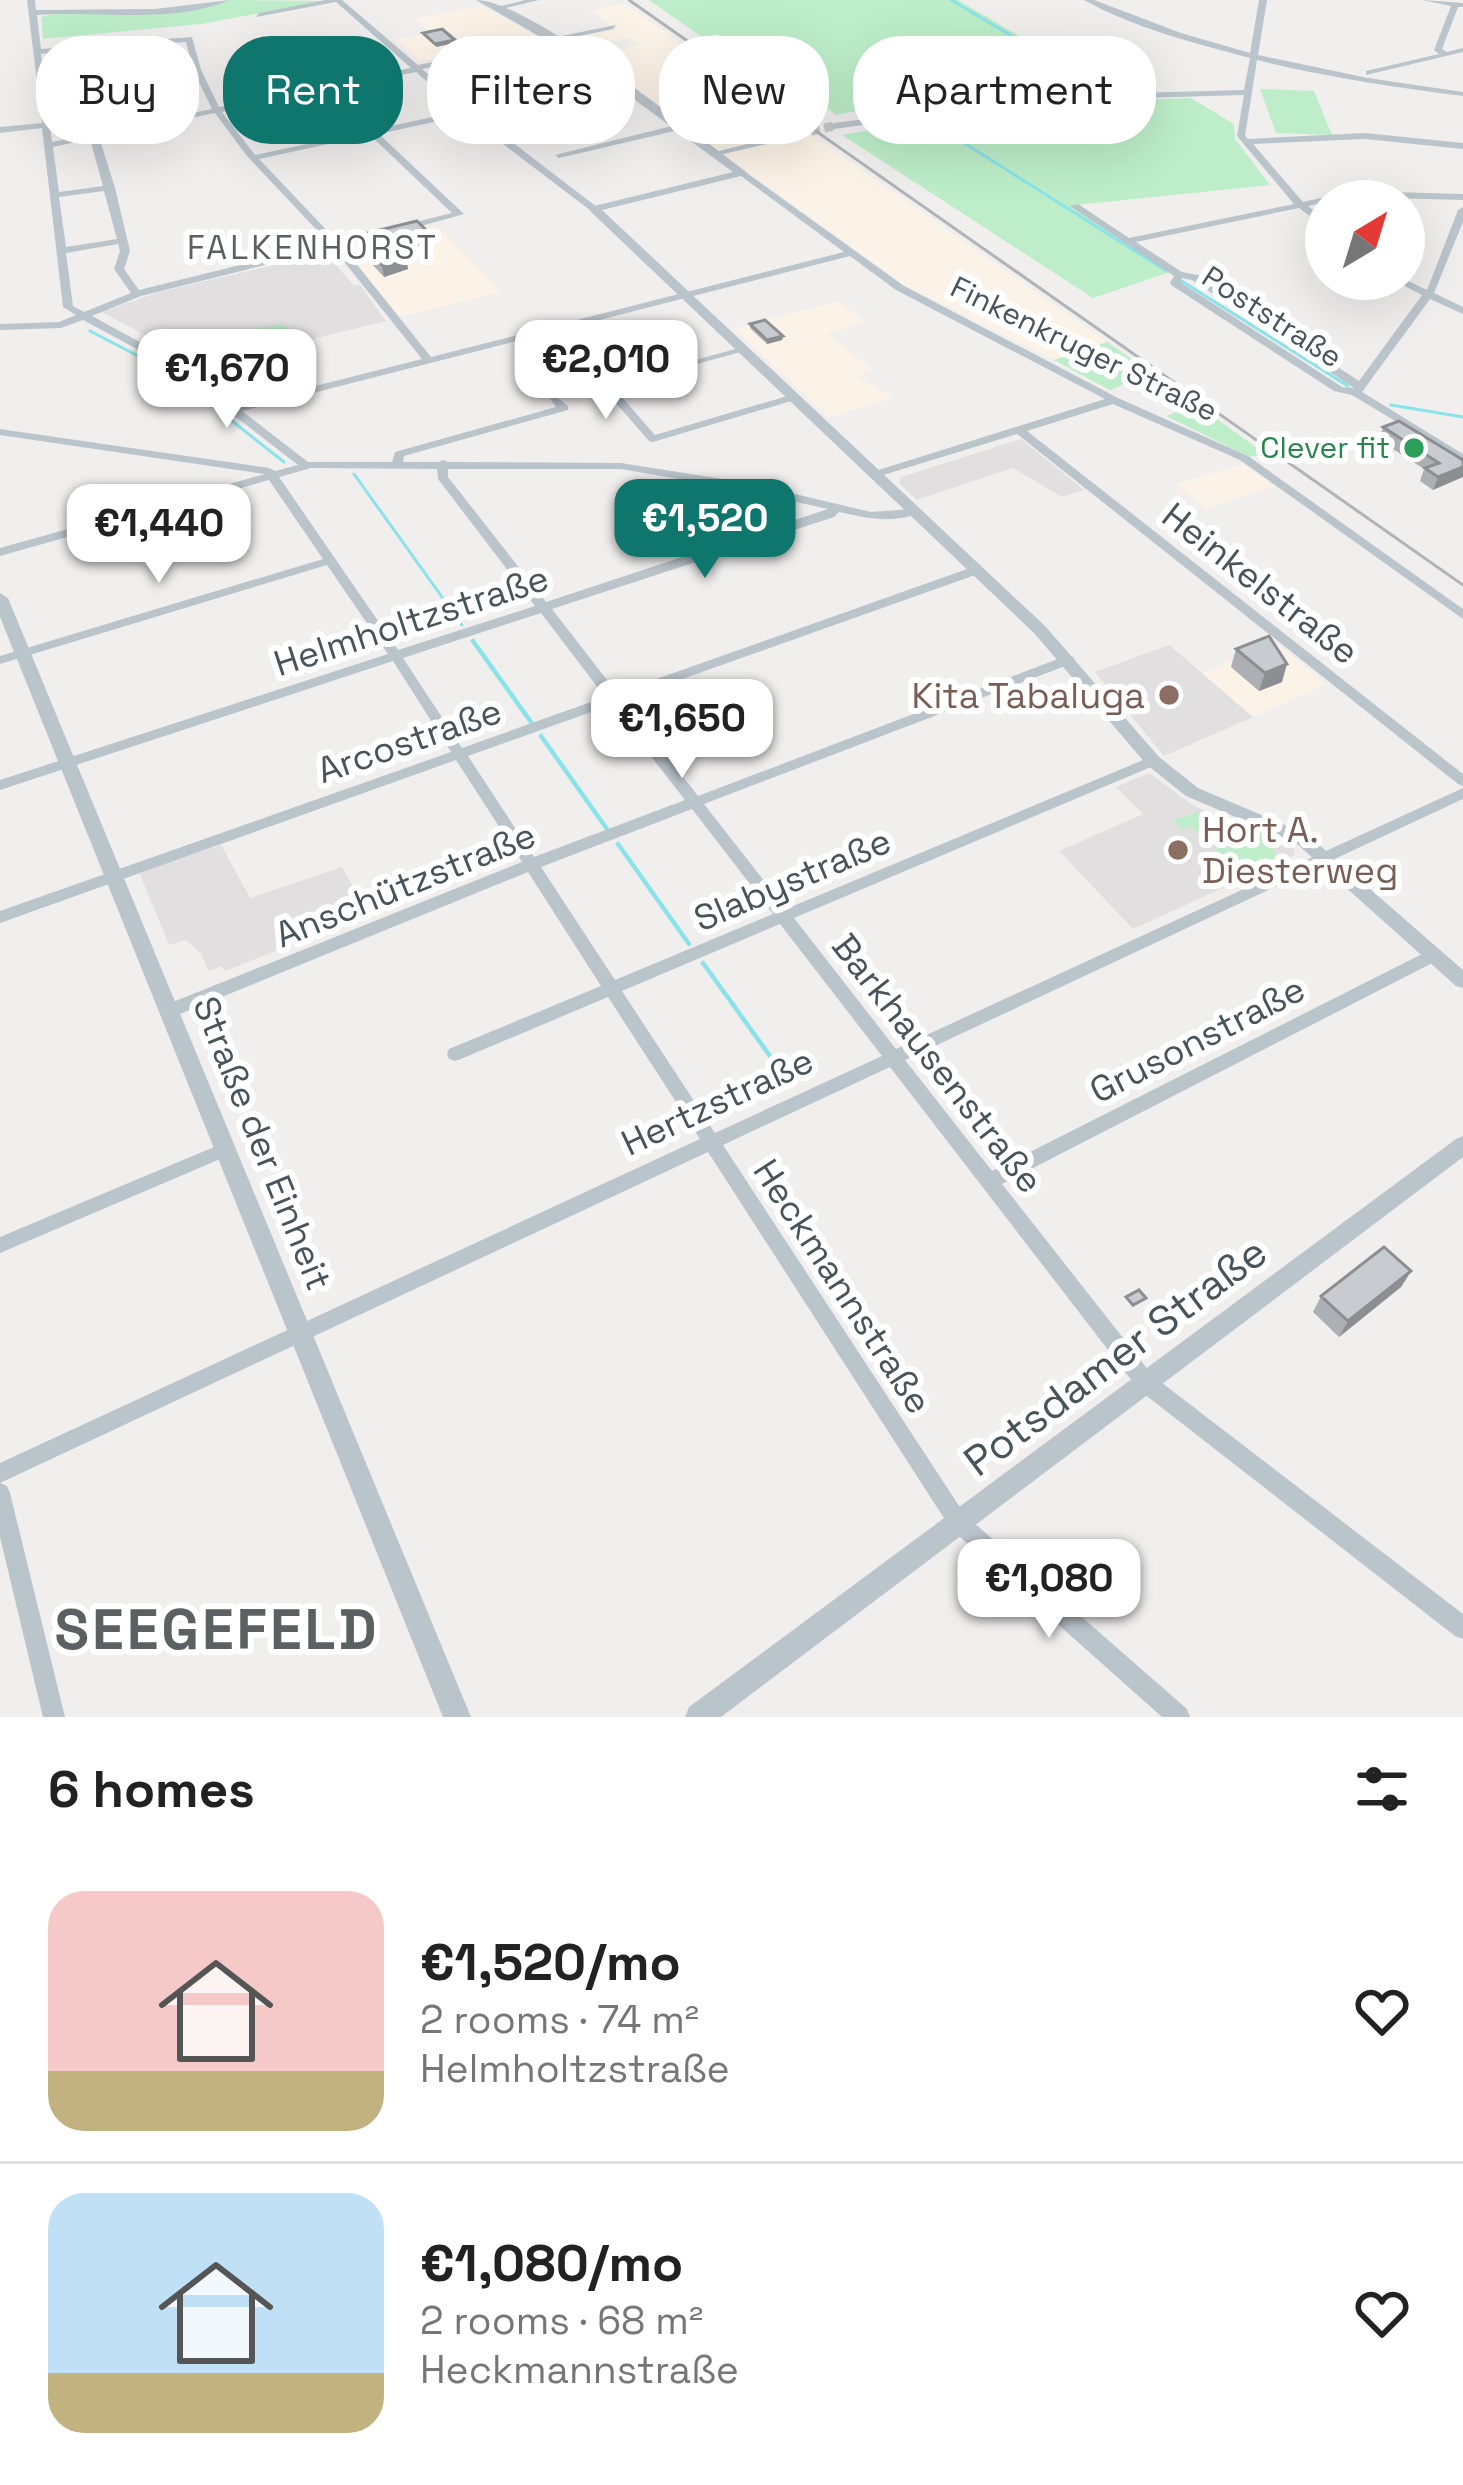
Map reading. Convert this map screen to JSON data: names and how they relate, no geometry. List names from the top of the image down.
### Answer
{
  "streets": {
    "street": [
      "Poststraße",
      "Finkenkruger Straße",
      "Heinkelstraße",
      "Helmholtzstraße",
      "Arcostraße",
      "Slabystraße",
      "Anschützstraße",
      "Grusonstraße",
      "Barkhausenstraße",
      "Hertzstraße",
      "Straße der Einheit",
      "Heckmannstraße",
      "Potsdamer Straße"
    ]
  },
  "crossings": [
    ["Helmholtzstraße", "Barkhausenstraße"],
    ["Helmholtzstraße", "Straße der Einheit"],
    ["Helmholtzstraße", "Heckmannstraße"],
    ["Arcostraße", "Barkhausenstraße"],
    ["Arcostraße", "Straße der Einheit"],
    ["Arcostraße", "Heckmannstraße"],
    ["Slabystraße", "Barkhausenstraße"],
    ["Slabystraße", "Heckmannstraße"],
    ["Anschützstraße", "Barkhausenstraße"],
    ["Anschützstraße", "Straße der Einheit"],
    ["Anschützstraße", "Heckmannstraße"],
    ["Grusonstraße", "Barkhausenstraße"],
    ["Barkhausenstraße", "Hertzstraße"],
    ["Barkhausenstraße", "Potsdamer Straße"],
    ["Hertzstraße", "Straße der Einheit"],
    ["Hertzstraße", "Heckmannstraße"],
    ["Heckmannstraße", "Potsdamer Straße"]
  ],
  "districts": ["FALKENHORST", "SEEGEFELD"],
  "places": ["Clever fit", "Kita Tabaluga", "Hort A. Diesterweg"],
  "north": "top right",
  "page": {
    "chip": [
      "Buy",
      "Rent",
      "Filters",
      "New",
      "Apartment"
    ],
    "price": [
      "€2,010",
      "€1,670",
      "€1,520",
      "€1,440",
      "€1,650",
      "€1,080"
    ],
    "heading": "6 homes",
    "list": [
      {
        "name": "€1,520/mo",
        "note": "2 rooms · 74 m² · Helmholtzstraße"
      },
      {
        "name": "€1,080/mo",
        "note": "2 rooms · 68 m² · Heckmannstraße"
      }
    ]
  }
}
